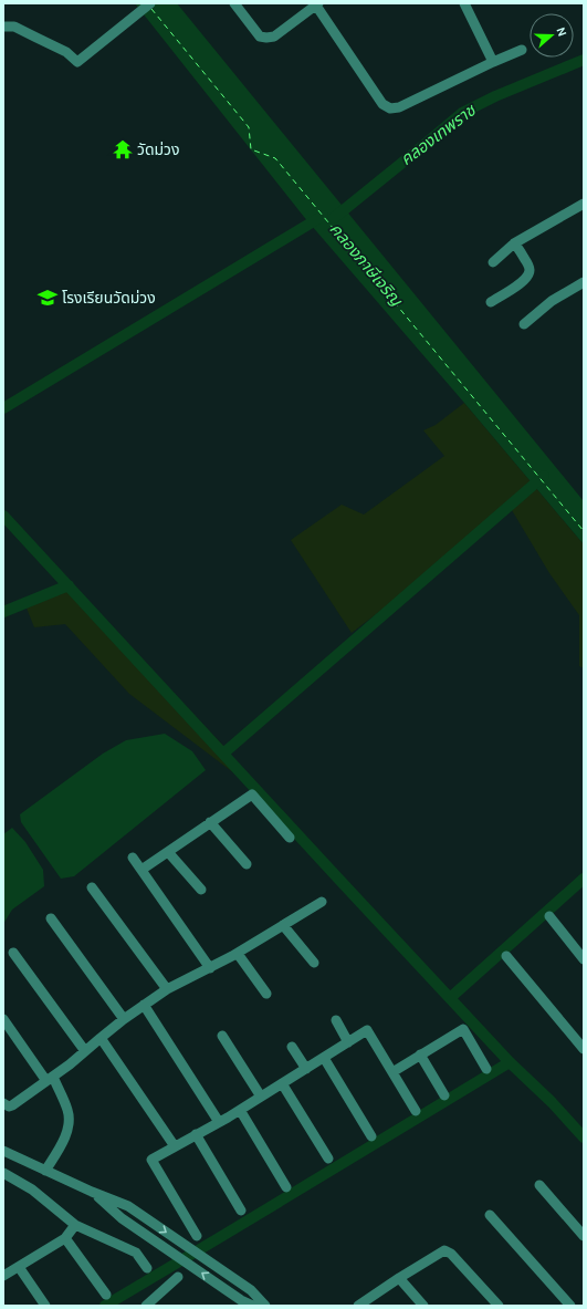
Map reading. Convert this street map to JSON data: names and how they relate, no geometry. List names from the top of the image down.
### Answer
{
  "water": ["คลองเทพราช", "คลองภาษีเจริญ"],
  "places": {
    "temple": ["วัดม่วง"],
    "school or university": ["โรงเรียนวัดม่วง"]
  },
  "north": "right"
}
